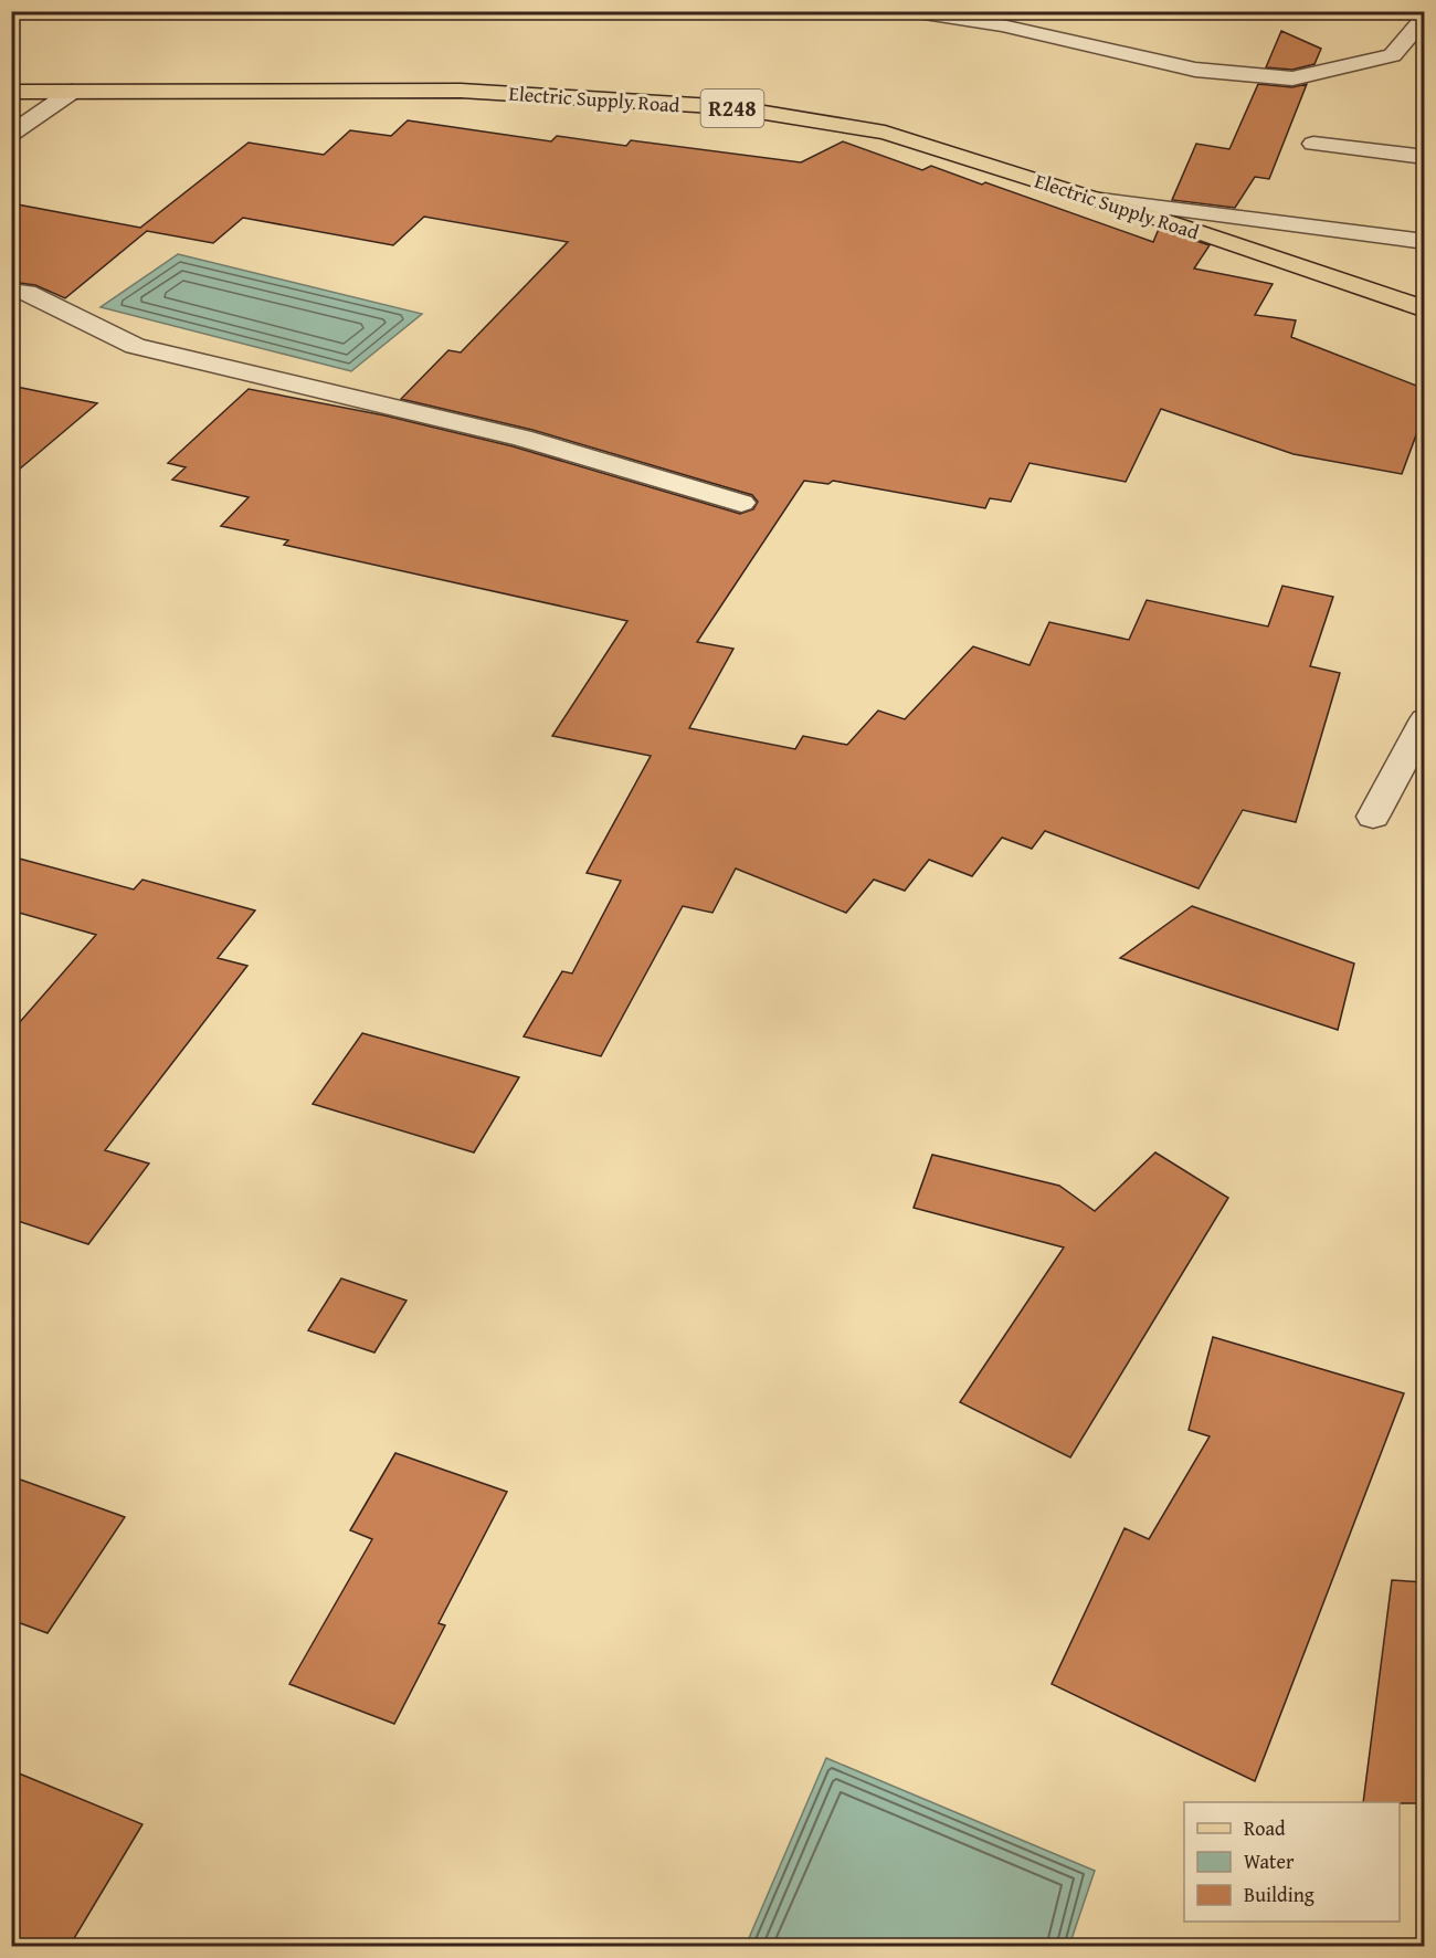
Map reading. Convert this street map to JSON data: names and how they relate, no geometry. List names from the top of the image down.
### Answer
{
  "streets": {
    "main road": ["Electric Supply Road", "R248"]
  },
  "legend": ["Road", "Water", "Building"]
}
